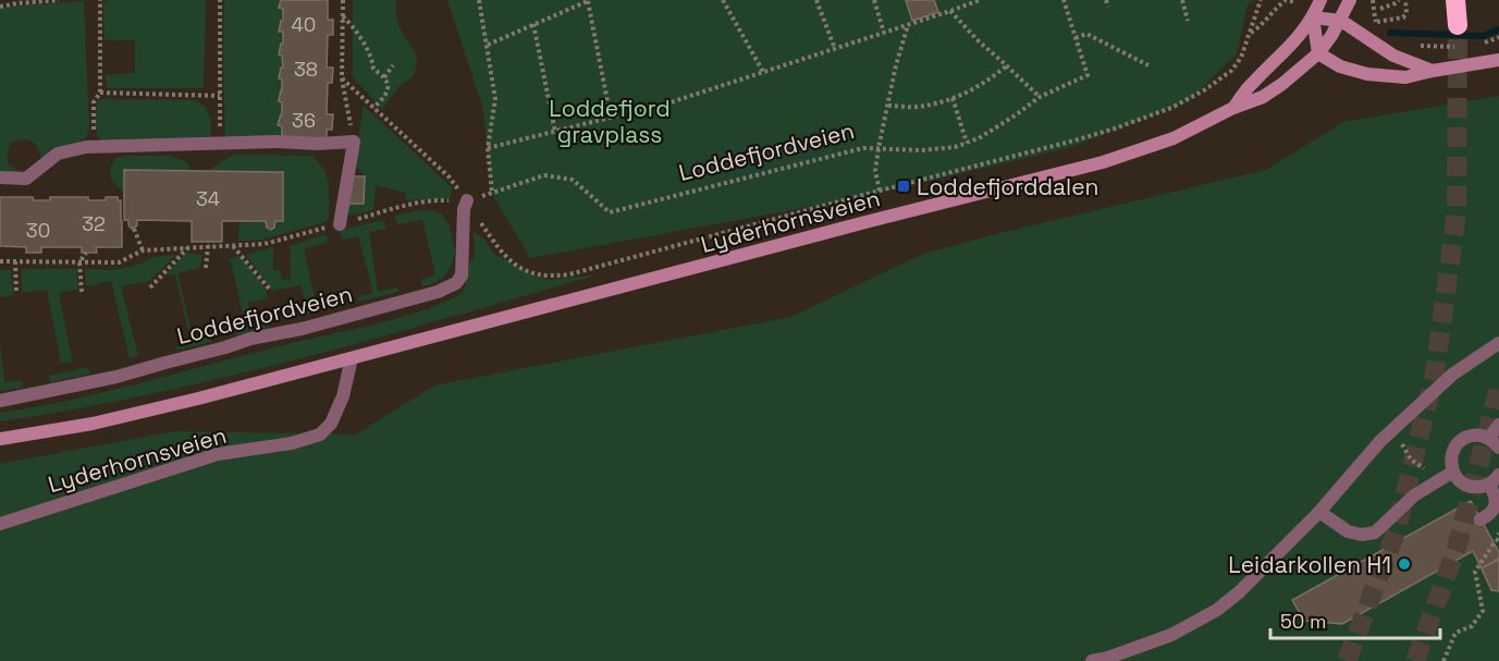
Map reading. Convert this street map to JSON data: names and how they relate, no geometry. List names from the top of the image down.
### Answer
{
  "streets": {
    "main road": ["Lyderhornsveien"],
    "street": ["Loddefjordveien"]
  },
  "parks": ["Loddefjord gravplass"],
  "places": {
    "transit": ["Loddefjorddalen"],
    "other": ["Leidarkollen H1"]
  },
  "house_numbers": [
    "40",
    "38",
    "36",
    "34",
    "32",
    "30"
  ],
  "scale_bar": "50 m"
}
